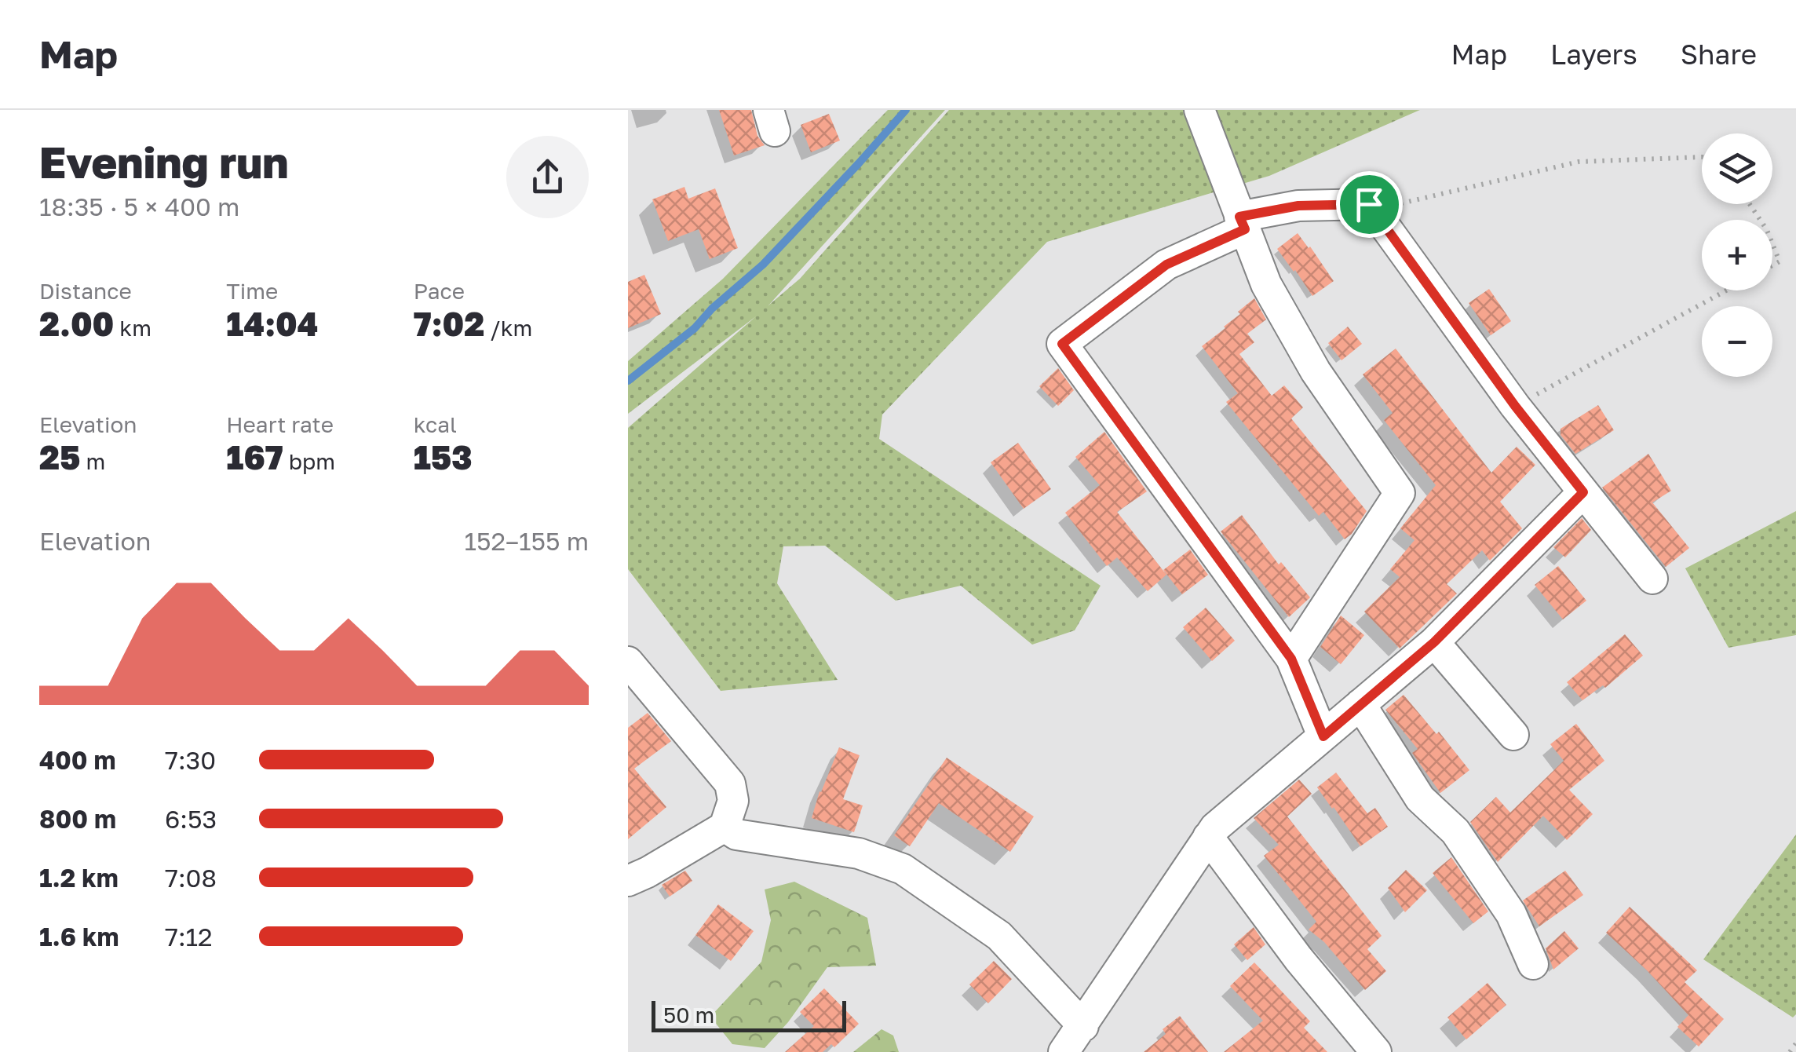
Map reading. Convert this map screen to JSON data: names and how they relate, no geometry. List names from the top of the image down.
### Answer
{
  "scale_bar": "50 m",
  "page": {
    "header": "Map",
    "nav": ["Map", "Layers", "Share"],
    "heading": ["Evening run", "18:35 · 5 × 400 m"],
    "map_buttons": ["+", "−"],
    "stats": [
      ["Distance", "2.00 km"],
      ["Time", "14:04"],
      ["Pace", "7:02 /km"],
      ["Elevation", "25 m"],
      ["Heart rate", "167 bpm"],
      ["kcal", "153"]
    ],
    "chart": ["Elevation", "152–155 m"],
    "list": [
      {
        "name": "400 m",
        "note": "7:30"
      },
      {
        "name": "800 m",
        "note": "6:53"
      },
      {
        "name": "1.2 km",
        "note": "7:08"
      },
      {
        "name": "1.6 km",
        "note": "7:12"
      }
    ],
    "scale": "50 m"
  }
}
